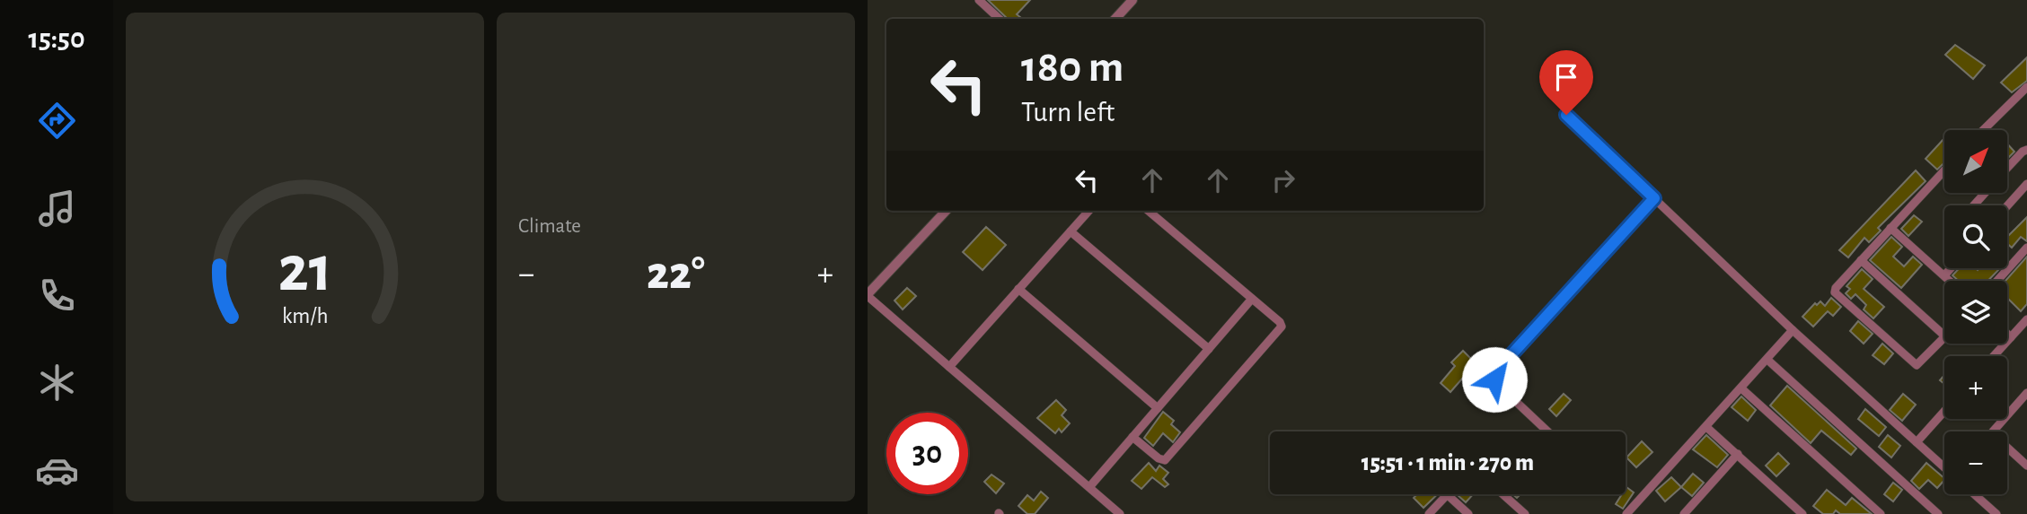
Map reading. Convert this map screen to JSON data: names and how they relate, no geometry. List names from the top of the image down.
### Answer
{
  "north": "top right",
  "page": {
    "tabs": "15:50",
    "tile": "Climate",
    "turn": ["180 m", "Turn left"],
    "map_buttons": ["+", "−"],
    "heat": ["−", "22°", "+"],
    "limit": "30",
    "trip": "15:51 · 1 min · 270 m",
    "gauge": ["21", "km/h"]
  }
}
